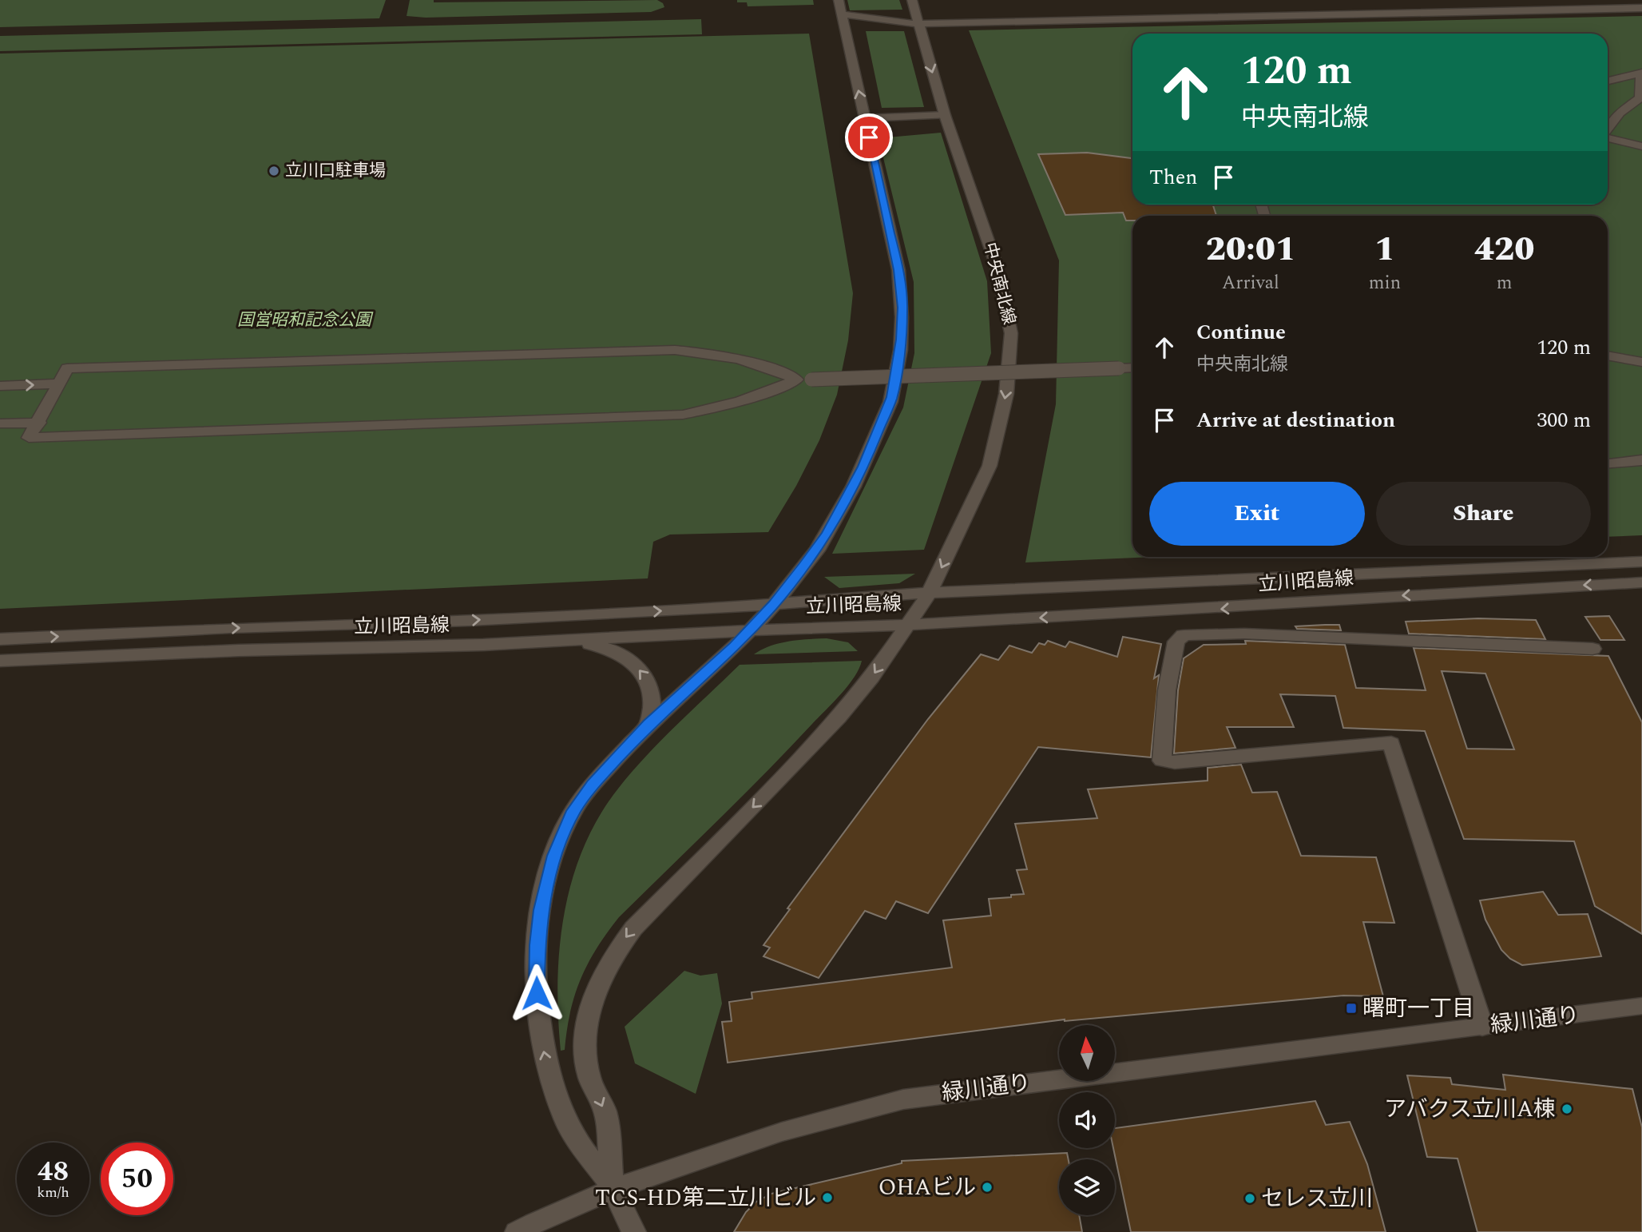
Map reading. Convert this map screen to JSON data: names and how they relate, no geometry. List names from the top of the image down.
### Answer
{
  "streets": {
    "main road": ["中央南北線", "立川昭島線", "緑川通り"]
  },
  "crossings": [
    ["中央南北線", "立川昭島線"],
    ["中央南北線", "緑川通り"]
  ],
  "parks": ["国営昭和記念公園"],
  "places": {
    "other": [
      "立川口駐車場",
      "アバクス立川A棟",
      "OHAビル",
      "TCS-HD第二立川ビル",
      "セレス立川"
    ],
    "transit": ["曙町一丁目"]
  },
  "north": "top",
  "page": {
    "turn": ["120 m", "中央南北線"],
    "then": "Then",
    "eta": [
      "20:01",
      "Arrival",
      "1",
      "min",
      "420",
      "m"
    ],
    "list": [
      {
        "name": "Continue",
        "note": "中央南北線",
        "value": "120 m"
      },
      {
        "name": "Arrive at destination",
        "value": "300 m"
      }
    ],
    "buttons": ["Exit", "Share"],
    "speed": "48 km/h",
    "limit": "50"
  }
}
